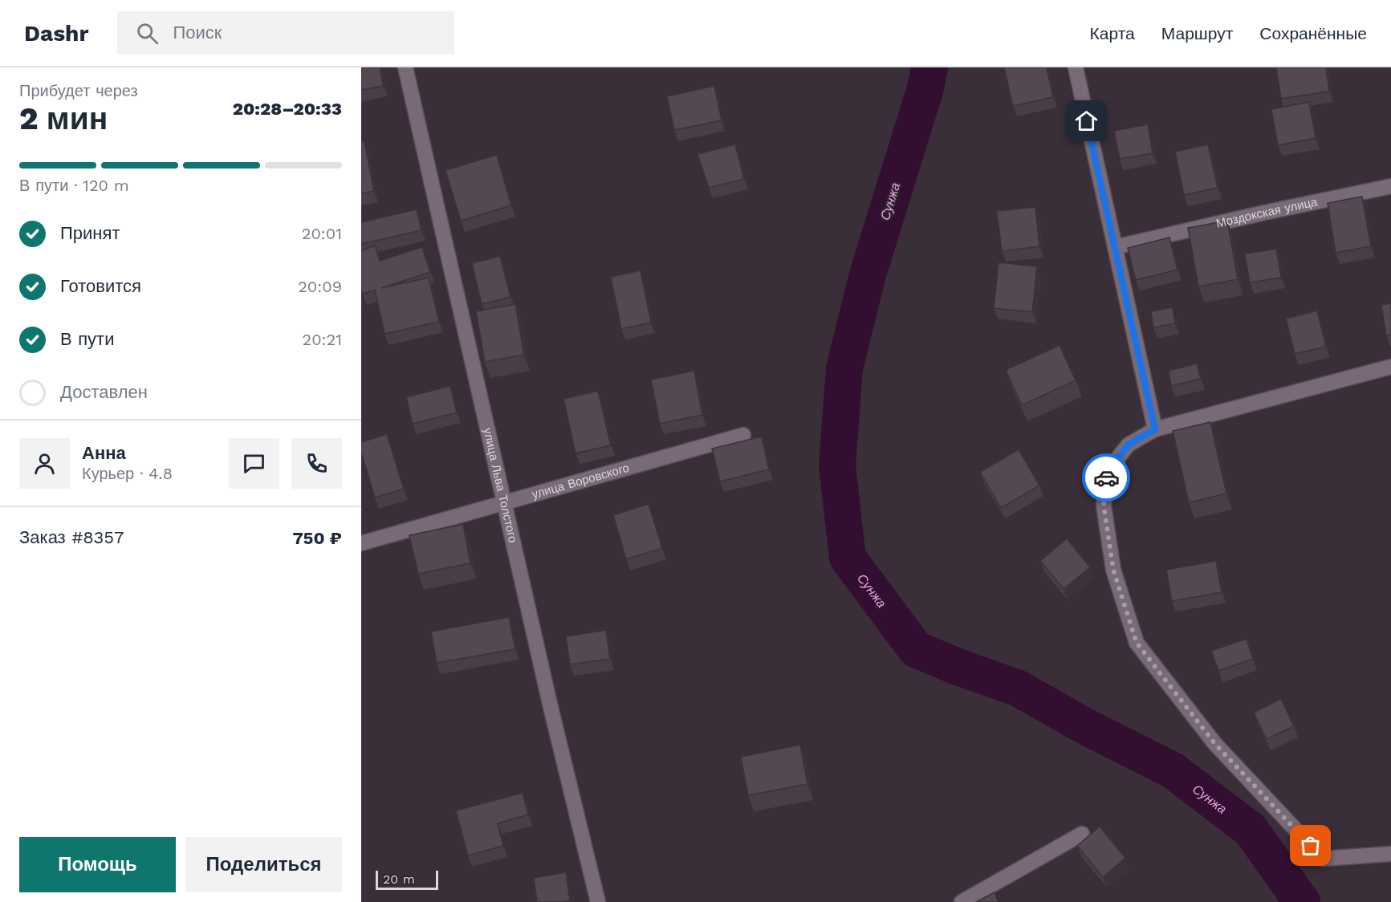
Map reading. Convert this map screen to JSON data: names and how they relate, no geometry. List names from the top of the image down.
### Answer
{
  "streets": {
    "street": ["Моздокская улица", "улица Воровского", "улица Льва Толстого"]
  },
  "crossings": [
    ["улица Воровского", "улица Льва Толстого"]
  ],
  "water": ["Сунжа"],
  "scale_bar": "20 m",
  "page": {
    "header": "Dashr",
    "search": "Поиск",
    "nav": ["Карта", "Маршрут", "Сохранённые"],
    "heading": ["2 мин", "Прибудет через", "20:28–20:33"],
    "panel": [
      "Анна",
      "Курьер · 4.8",
      "Заказ #8357",
      "750 ₽"
    ],
    "bar": "В пути · 120 m",
    "list": [
      ["Принят", "20:01"],
      ["Готовится", "20:09"],
      ["В пути", "20:21"],
      "Доставлен"
    ],
    "buttons": ["Помощь", "Поделиться"],
    "scale": "20 m"
  }
}
